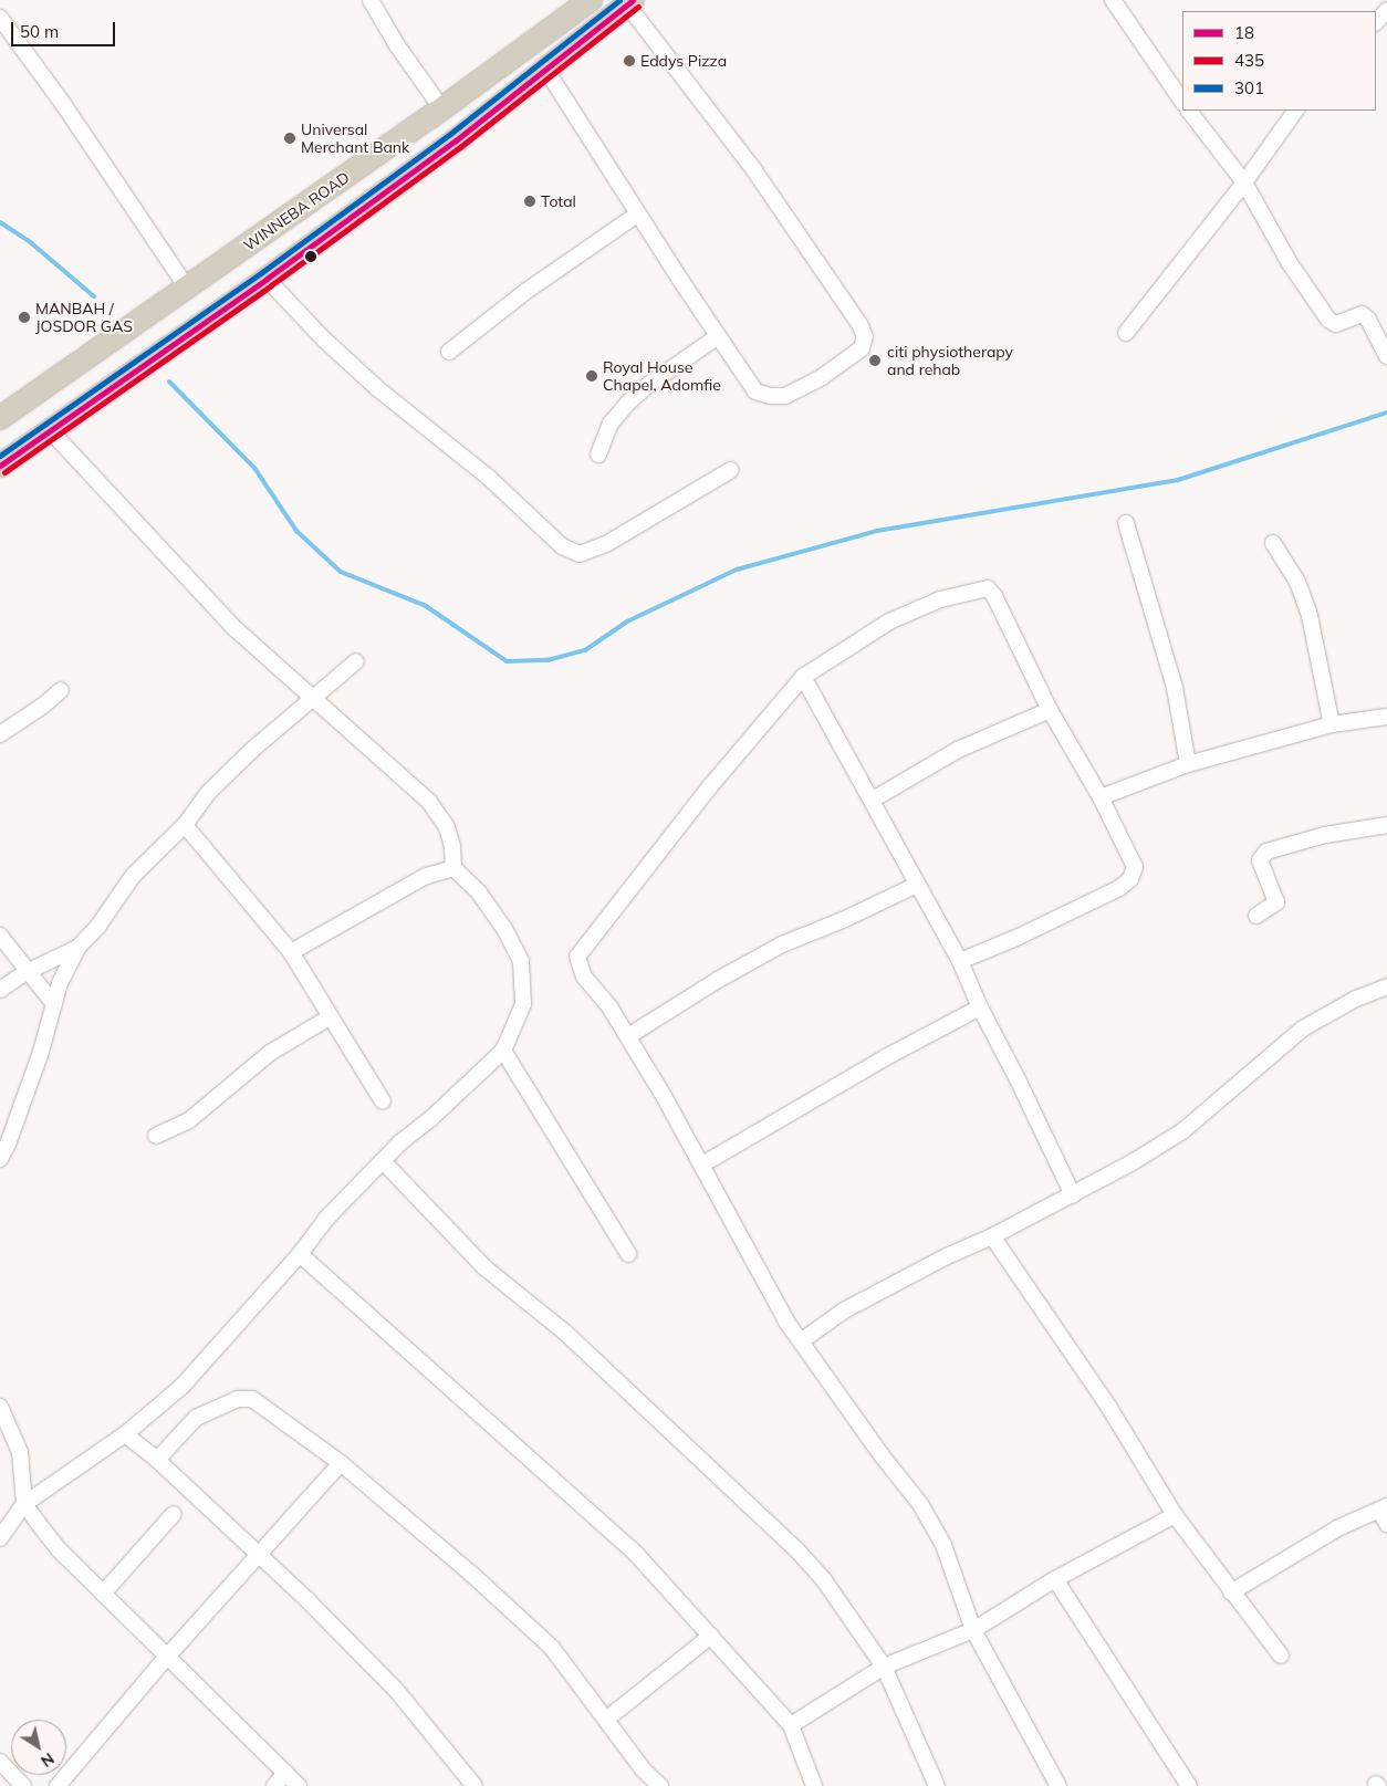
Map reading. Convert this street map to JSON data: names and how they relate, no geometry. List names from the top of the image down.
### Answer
{
  "streets": {
    "highway": ["WINNEBA ROAD"]
  },
  "places": [
    "Eddys Pizza",
    "Universal Merchant Bank",
    "Total",
    "MANBAH / JOSDOR GAS",
    "citi physiotherapy and rehab",
    "Royal House Chapel, Adomfie"
  ],
  "lines": ["transit line 18", "transit line 301", "transit line 435"],
  "legend": ["18", "435", "301"],
  "scale_bar": "50 m",
  "north": "bottom right"
}
